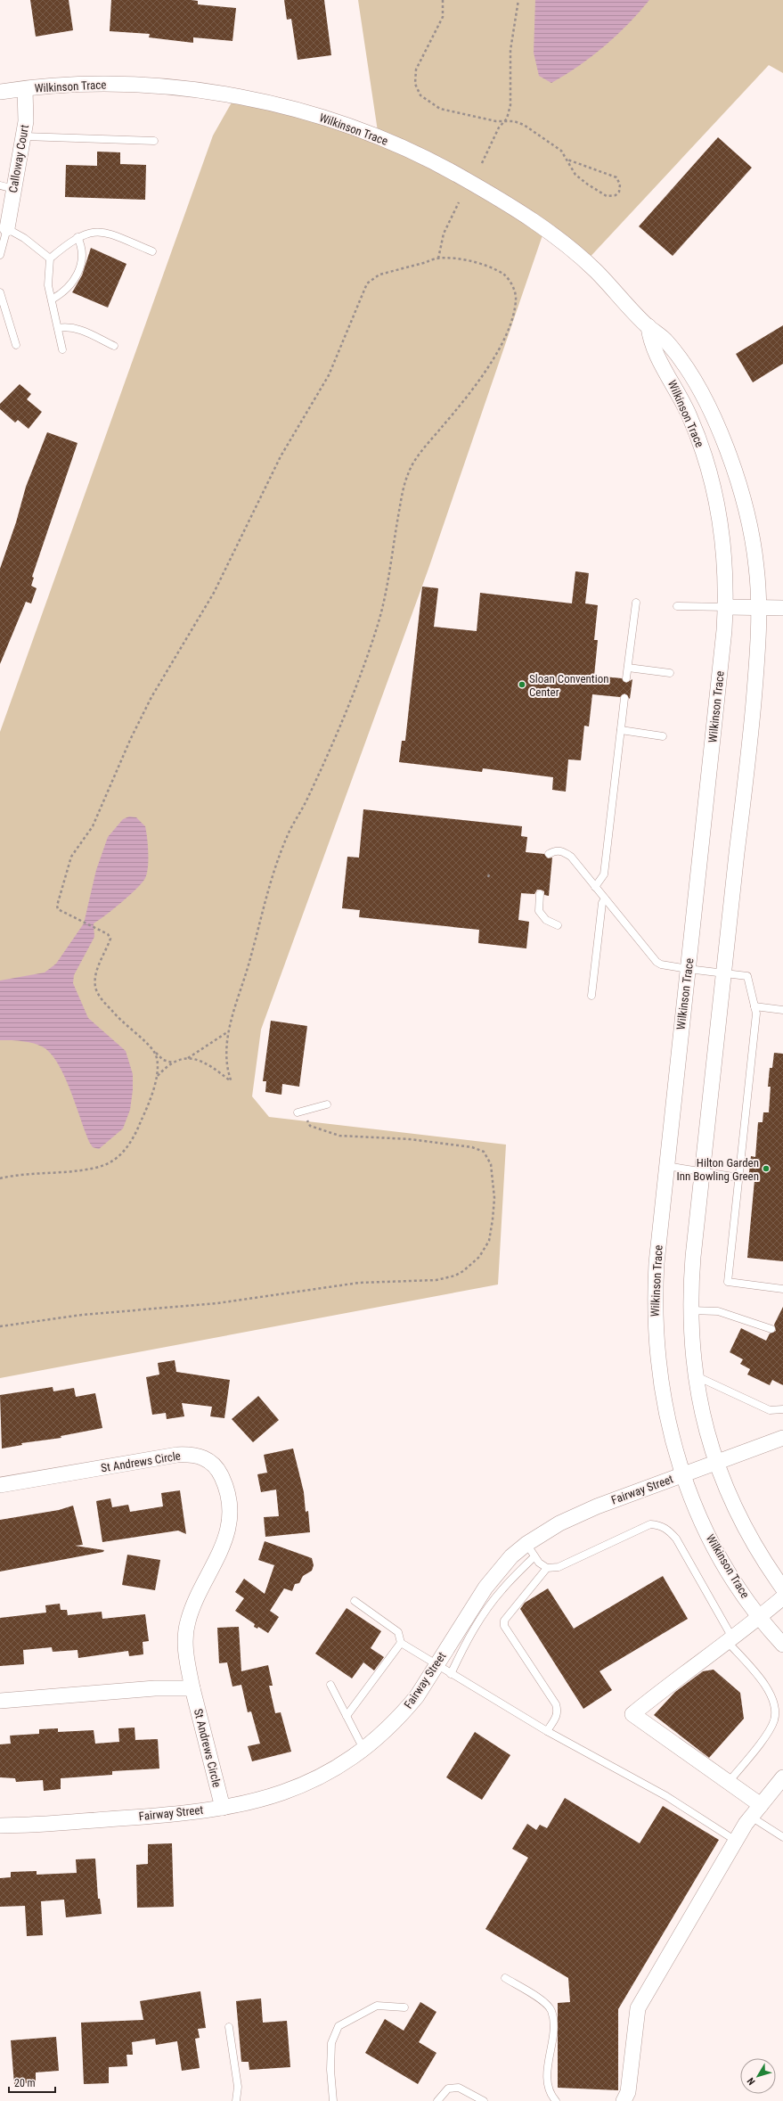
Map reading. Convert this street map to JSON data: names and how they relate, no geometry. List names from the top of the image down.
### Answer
{
  "streets": {
    "street": [
      "Wilkinson Trace",
      "Calloway Court",
      "St Andrews Circle",
      "Fairway Street"
    ]
  },
  "crossings": [
    ["Wilkinson Trace", "Calloway Court"],
    ["Wilkinson Trace", "Fairway Street"],
    ["St Andrews Circle", "Fairway Street"]
  ],
  "places": ["Sloan Convention Center", "Hilton Garden Inn Bowling Green"],
  "scale_bar": "20 m",
  "north": "bottom left"
}
